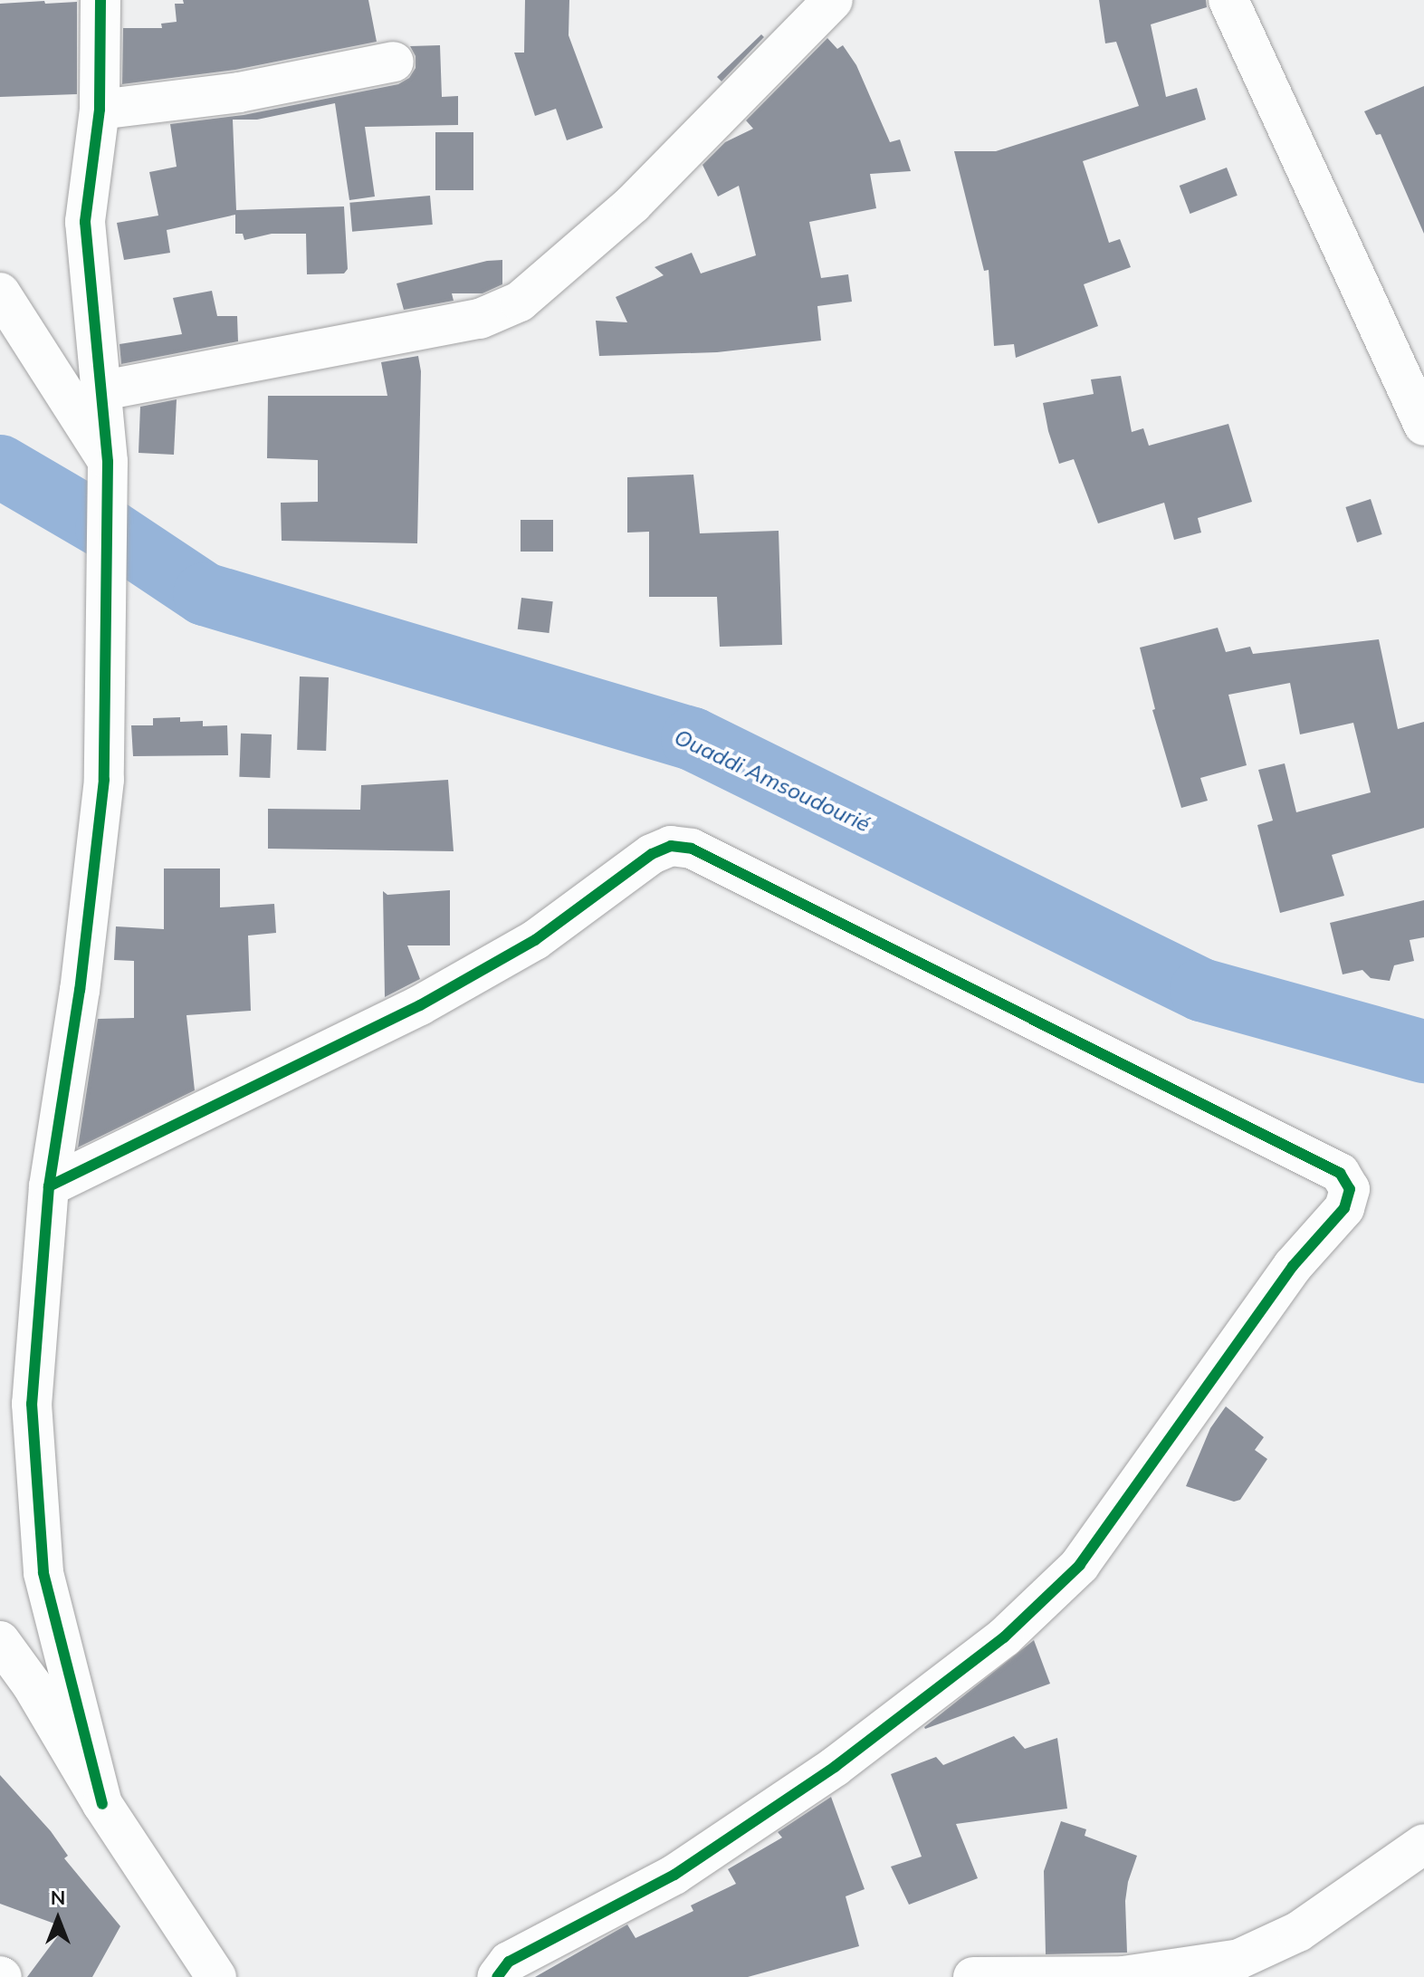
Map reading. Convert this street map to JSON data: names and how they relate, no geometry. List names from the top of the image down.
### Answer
{
  "water": ["Ouaddi Amsoudourié"],
  "north": "top"
}
